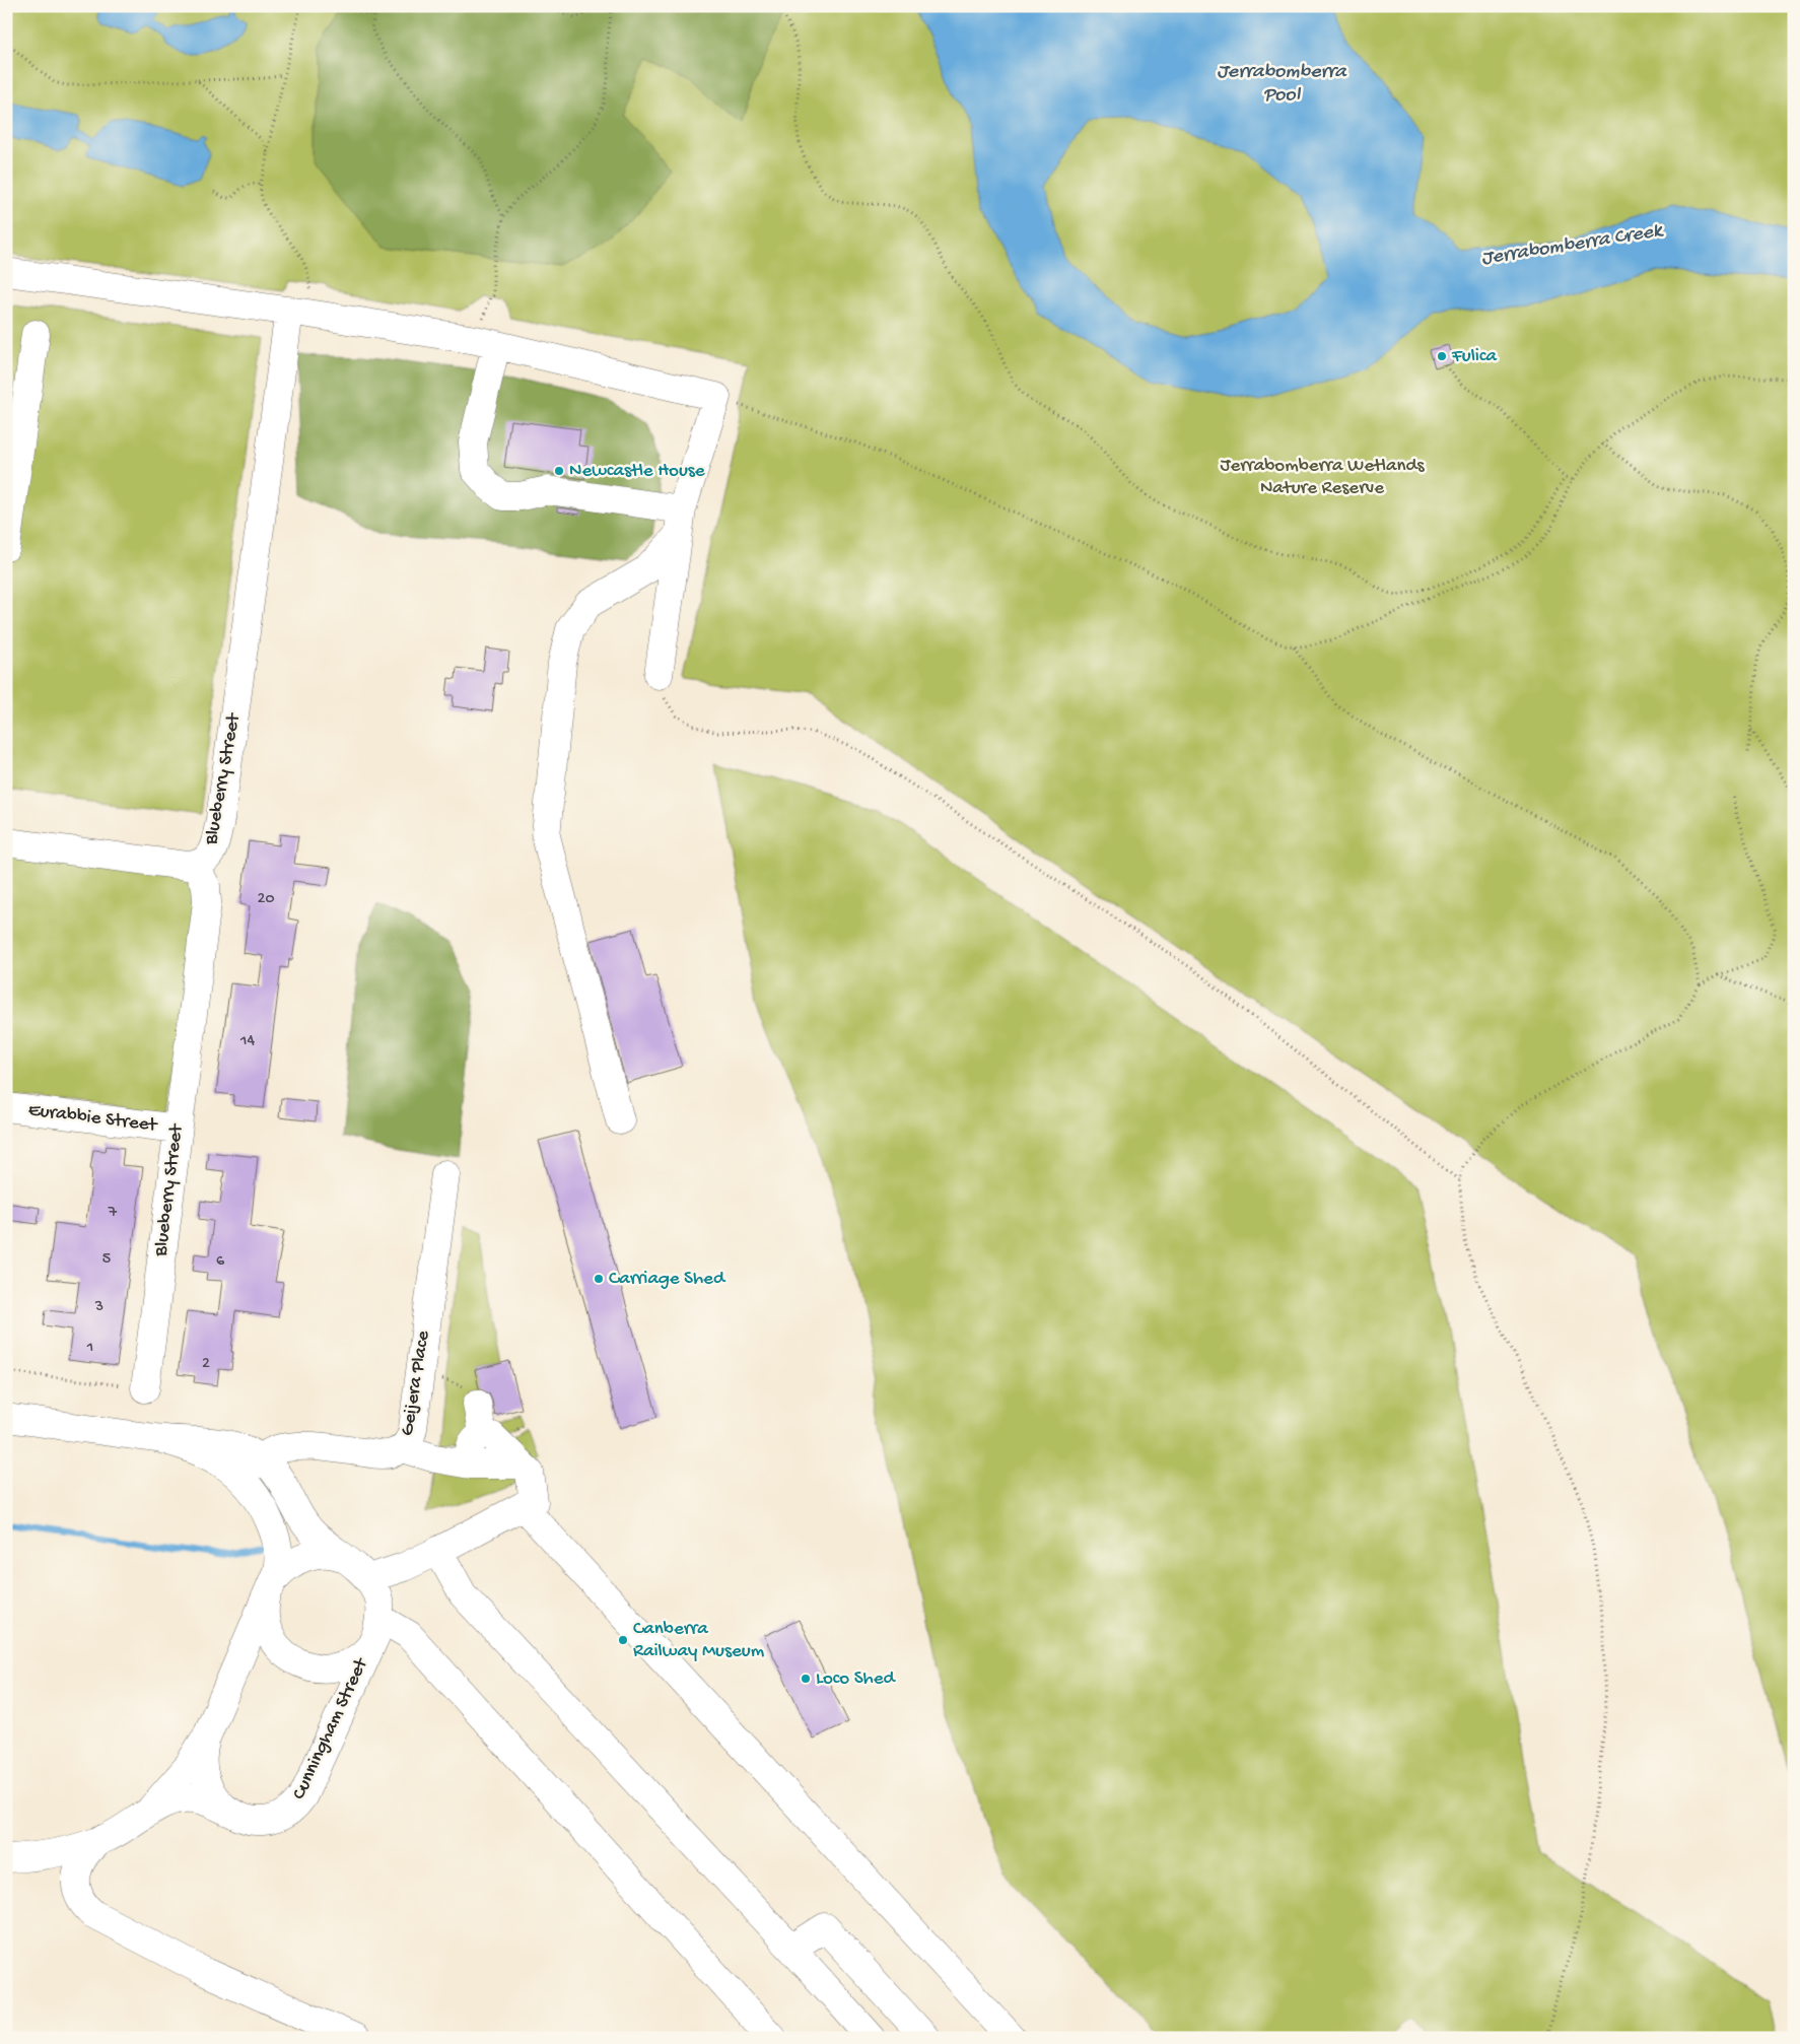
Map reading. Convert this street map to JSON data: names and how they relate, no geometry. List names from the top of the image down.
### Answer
{
  "streets": {
    "street": [
      "Blueberry Street",
      "Eurabbie Street",
      "Geijera Place",
      "Cunningham Street"
    ]
  },
  "crossings": [
    ["Blueberry Street", "Eurabbie Street"]
  ],
  "water": ["Jerrabomberra Pool", "Jerrabomberra Creek"],
  "parks": ["Jerrabomberra Wetlands Nature Reserve"],
  "places": [
    "Fulica",
    "Newcastle House",
    "Carriage Shed",
    "Canberra Railway Museum",
    "Loco Shed"
  ],
  "house_numbers": [
    "20",
    "14",
    "7",
    "5",
    "6",
    "3",
    "1",
    "2"
  ]
}
